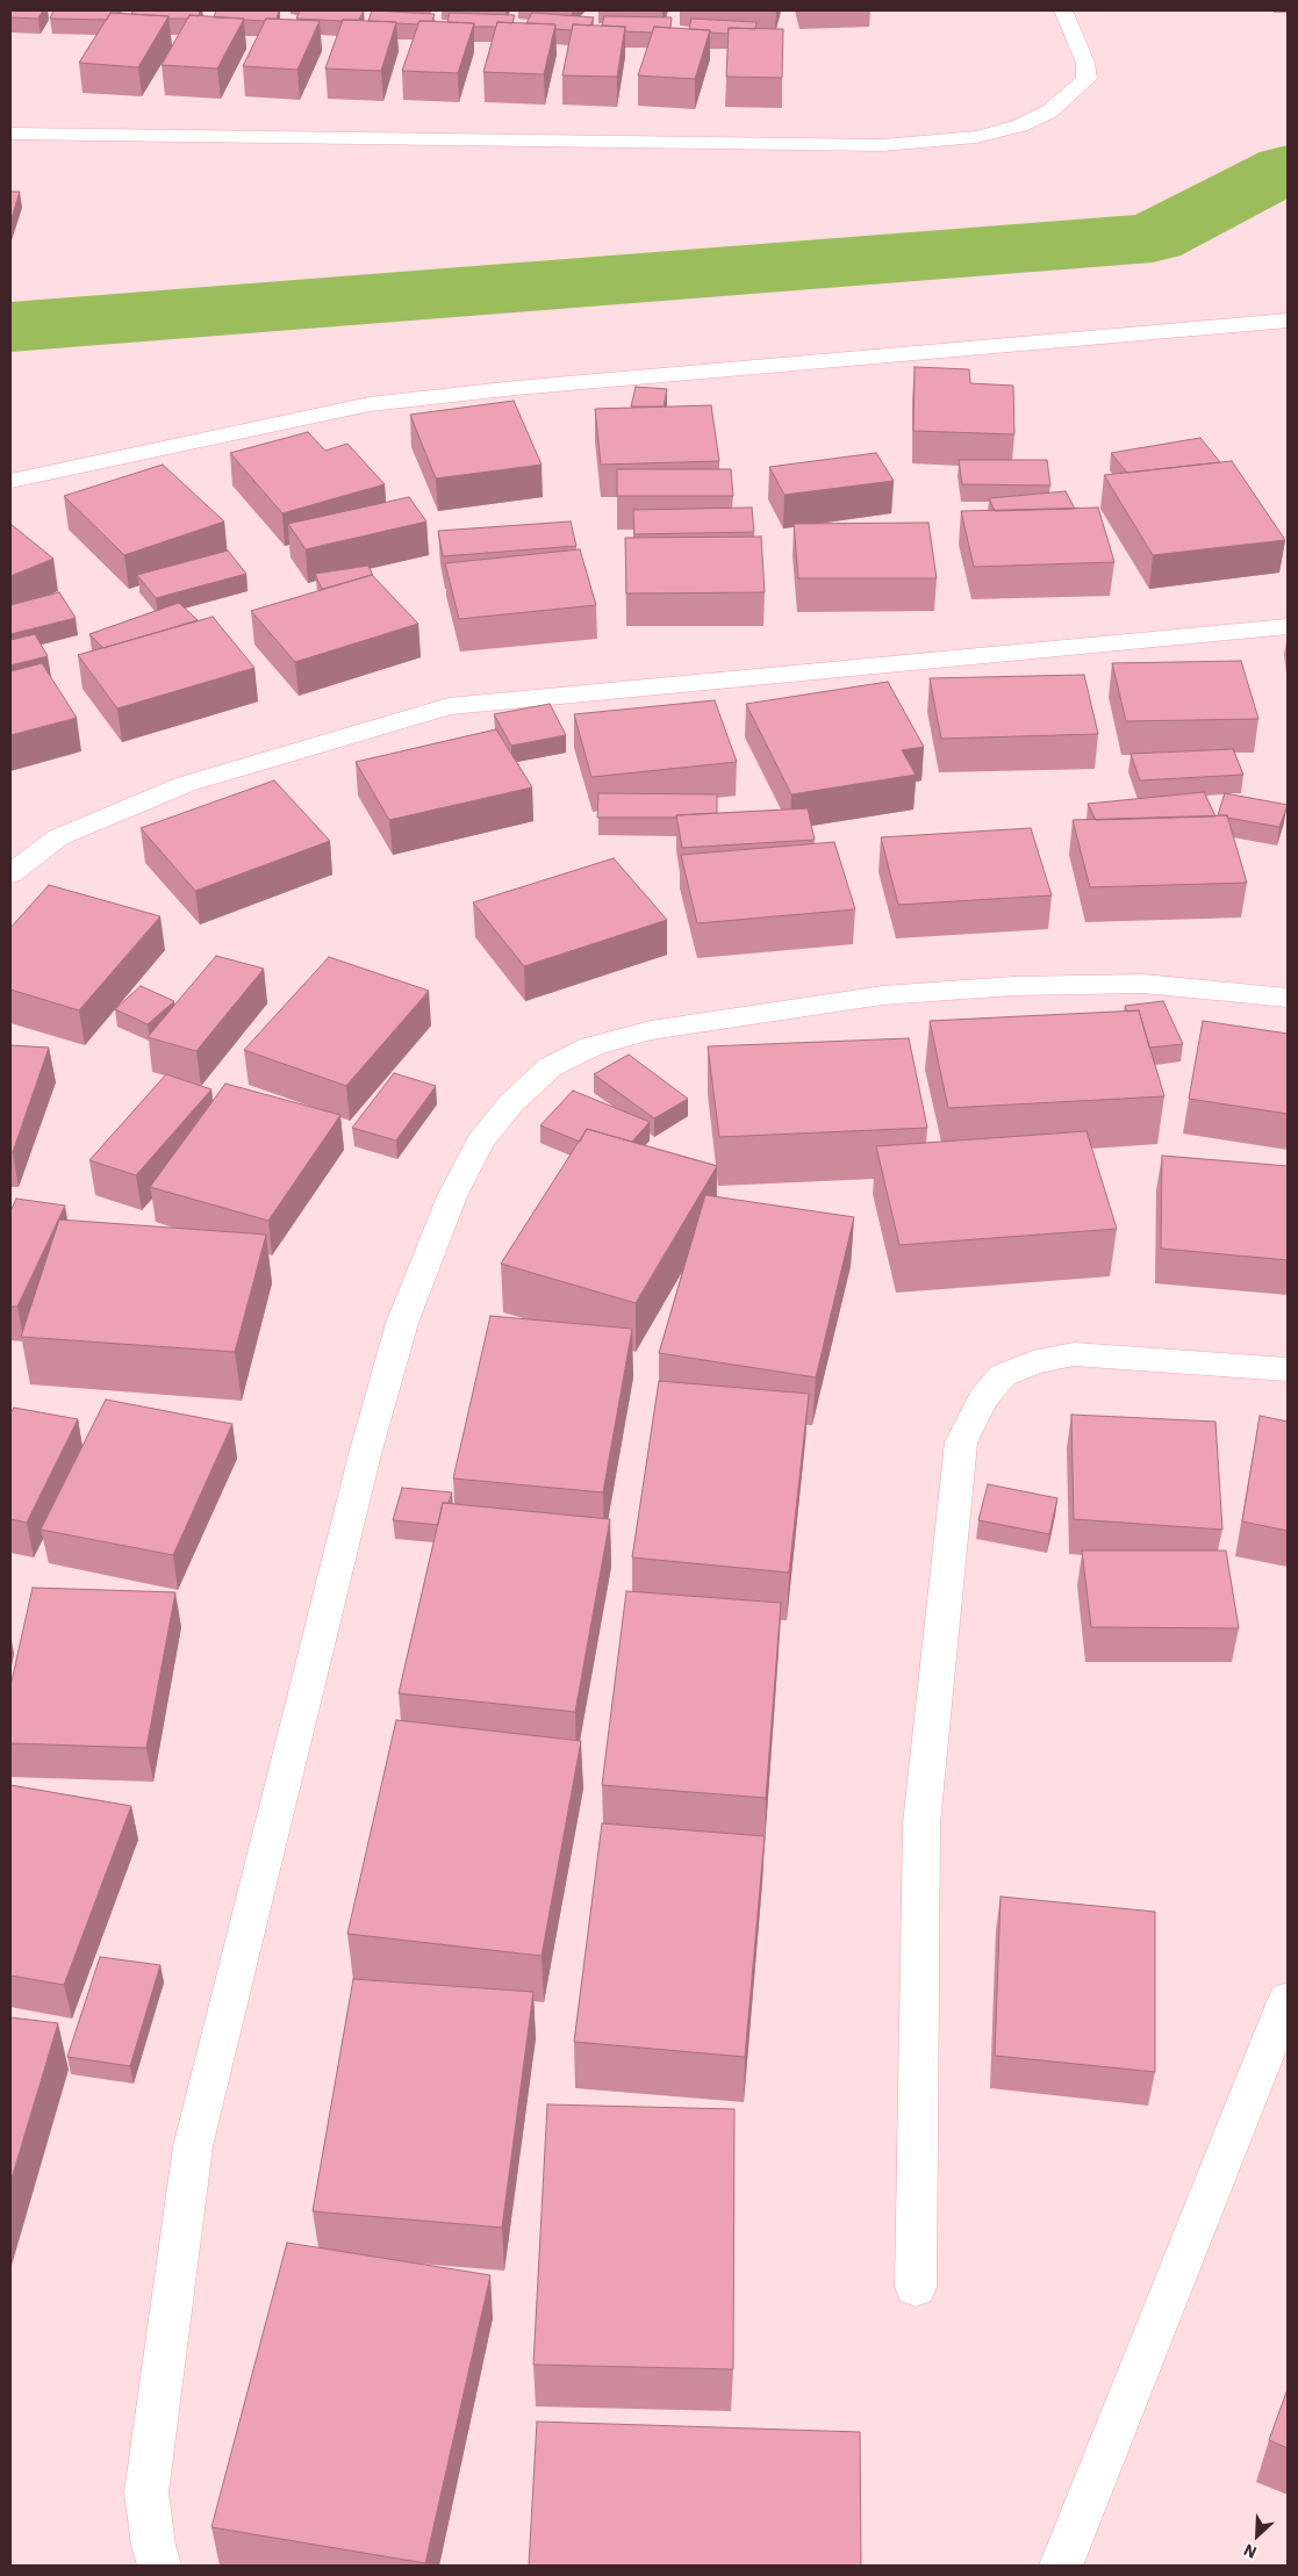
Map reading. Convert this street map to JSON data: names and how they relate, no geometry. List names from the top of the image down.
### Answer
{
  "north": "bottom left"
}
